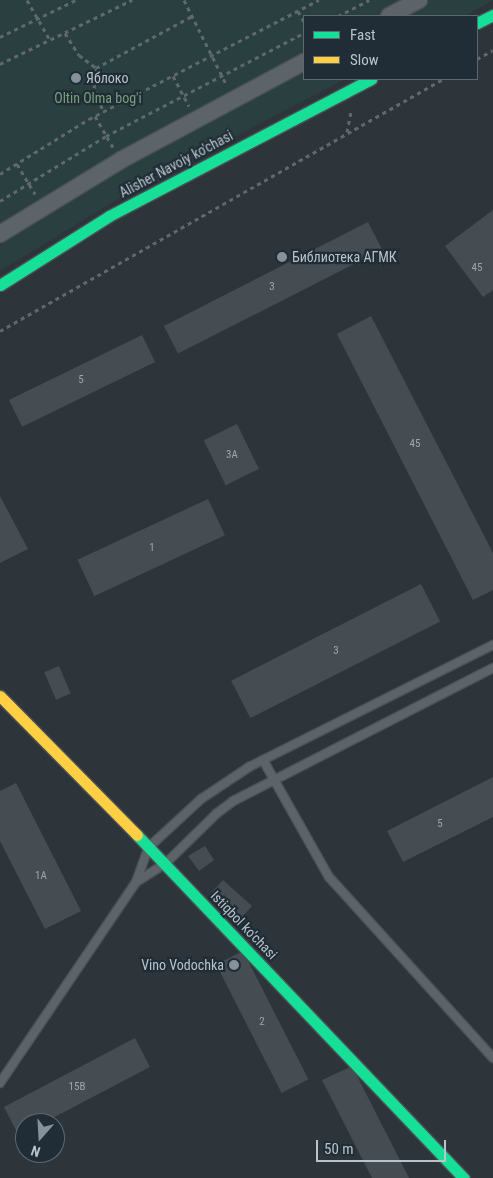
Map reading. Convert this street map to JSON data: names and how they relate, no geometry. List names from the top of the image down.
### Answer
{
  "streets": {
    "street": ["Alisher Navoiy ko'chasi", "Istiqbol ko'chasi"]
  },
  "parks": ["Oltin Olma bog'i"],
  "places": ["Яблоко", "Библиотека АГМК", "Vino Vodochka"],
  "house_numbers": [
    "45",
    "3",
    "5",
    "45",
    "3А",
    "1",
    "3",
    "5",
    "1А",
    "2",
    "15В"
  ],
  "legend": ["Fast", "Slow"],
  "scale_bar": "50 m",
  "north": "bottom"
}
